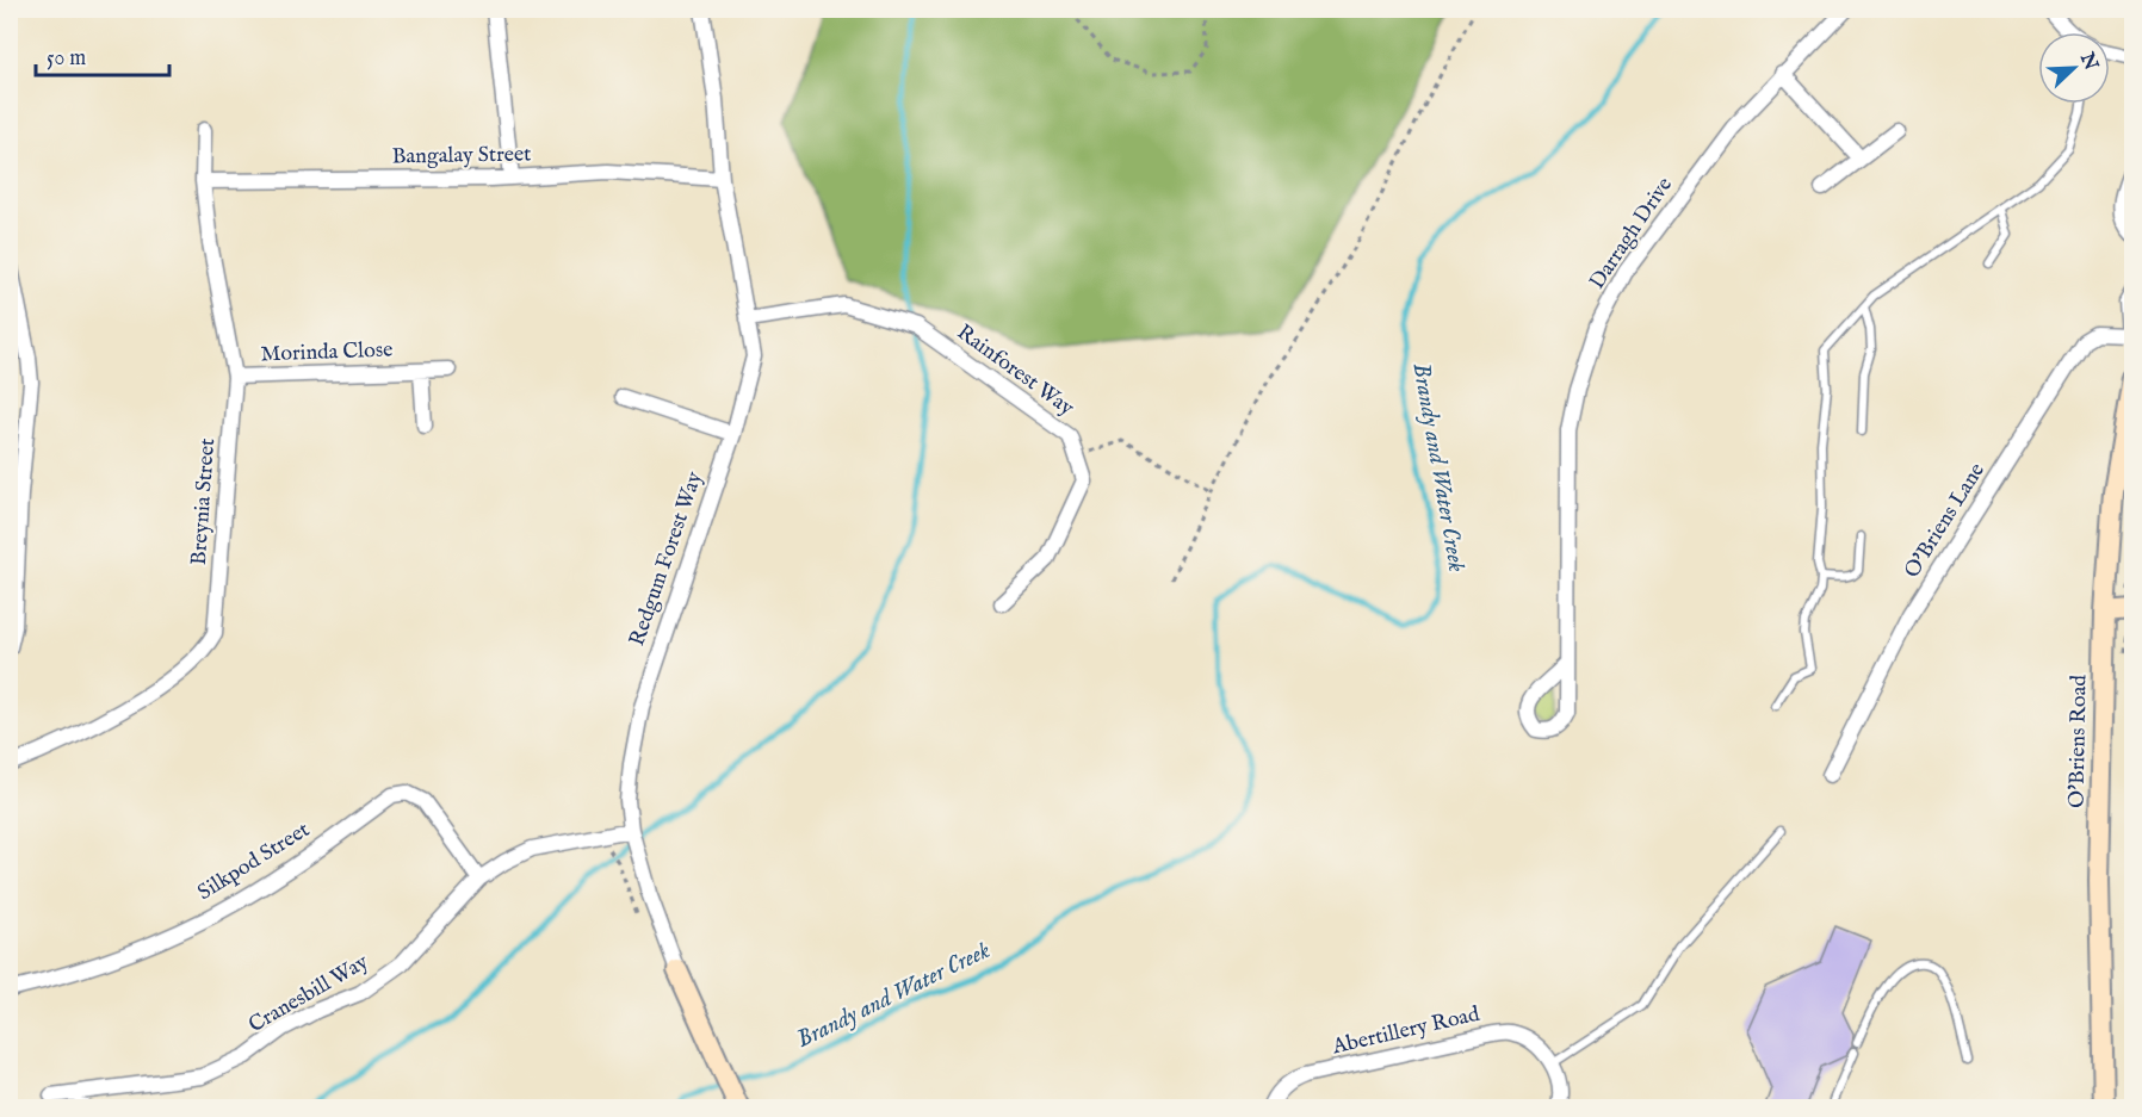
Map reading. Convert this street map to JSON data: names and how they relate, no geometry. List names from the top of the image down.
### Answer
{
  "streets": {
    "street": [
      "Bangalay Street",
      "Darragh Drive",
      "Morinda Close",
      "Rainforest Way",
      "Breynia Street",
      "O'Briens Lane",
      "Redgum Forest Way",
      "O'Briens Road",
      "Silkpod Street",
      "Cranesbill Way",
      "Abertillery Road"
    ]
  },
  "crossings": [
    ["Bangalay Street", "Breynia Street"],
    ["Bangalay Street", "Redgum Forest Way"],
    ["Morinda Close", "Breynia Street"],
    ["Rainforest Way", "Redgum Forest Way"],
    ["Redgum Forest Way", "Cranesbill Way"],
    ["Silkpod Street", "Cranesbill Way"]
  ],
  "water": ["Brandy and Water Creek"],
  "scale_bar": "50 m",
  "north": "top right"
}
